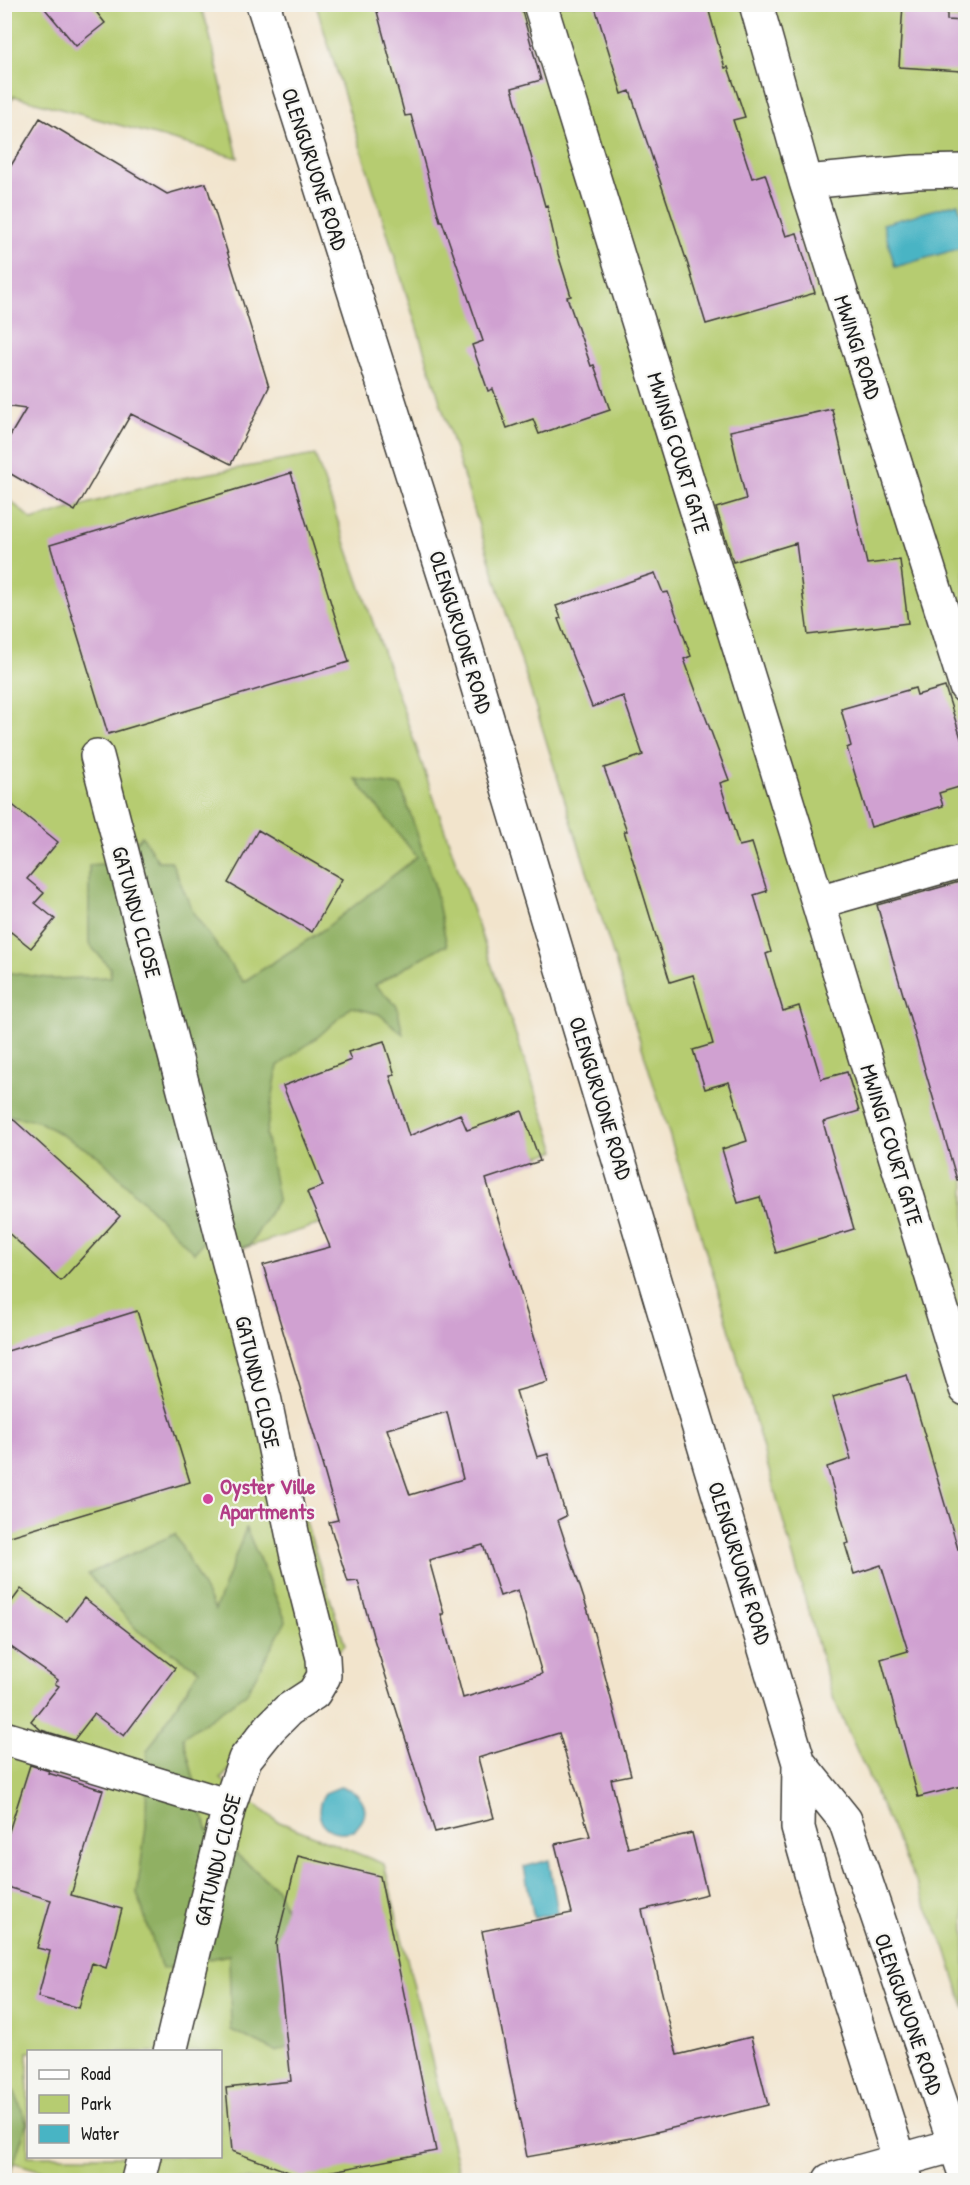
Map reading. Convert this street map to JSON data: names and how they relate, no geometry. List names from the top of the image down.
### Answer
{
  "streets": {
    "street": [
      "OLENGURUONE ROAD",
      "MWINGI ROAD",
      "MWINGI COURT GATE",
      "GATUNDU CLOSE"
    ]
  },
  "places": ["Oyster Ville Apartments"],
  "legend": ["Road", "Park", "Water"]
}
